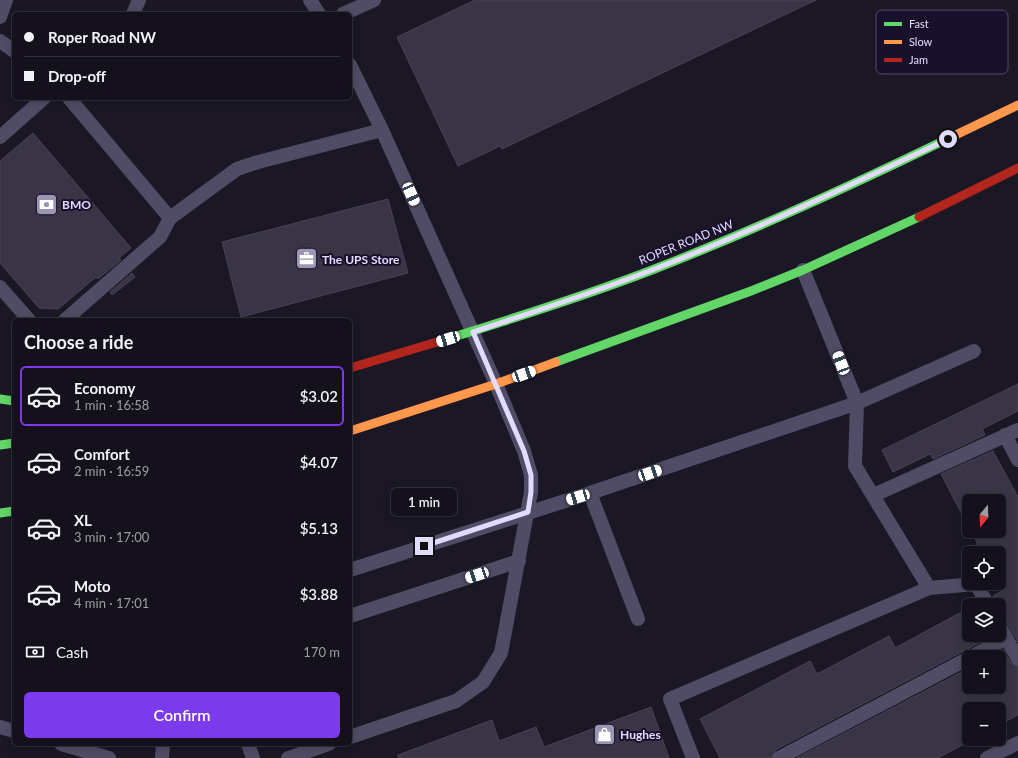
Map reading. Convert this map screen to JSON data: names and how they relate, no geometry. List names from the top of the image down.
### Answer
{
  "streets": {
    "main road": ["ROPER ROAD NW"]
  },
  "places": {
    "bank": ["BMO"],
    "office": ["The UPS Store"],
    "shop": ["Hughes"]
  },
  "legend": ["Fast", "Slow", "Jam"],
  "north": "bottom",
  "page": {
    "banner": ["Roper Road NW", "Drop-off"],
    "heading": "Choose a ride",
    "list": [
      {
        "name": "Economy",
        "note": "1 min · 16:58",
        "value": "$3.02"
      },
      {
        "name": "Comfort",
        "note": "2 min · 16:59",
        "value": "$4.07"
      },
      {
        "name": "XL",
        "note": "3 min · 17:00",
        "value": "$5.13"
      },
      {
        "name": "Moto",
        "note": "4 min · 17:01",
        "value": "$3.88"
      }
    ],
    "bubble": "1 min",
    "map_buttons": ["+", "−"],
    "pay": ["Cash", "170 m"],
    "buttons": "Confirm"
  }
}
